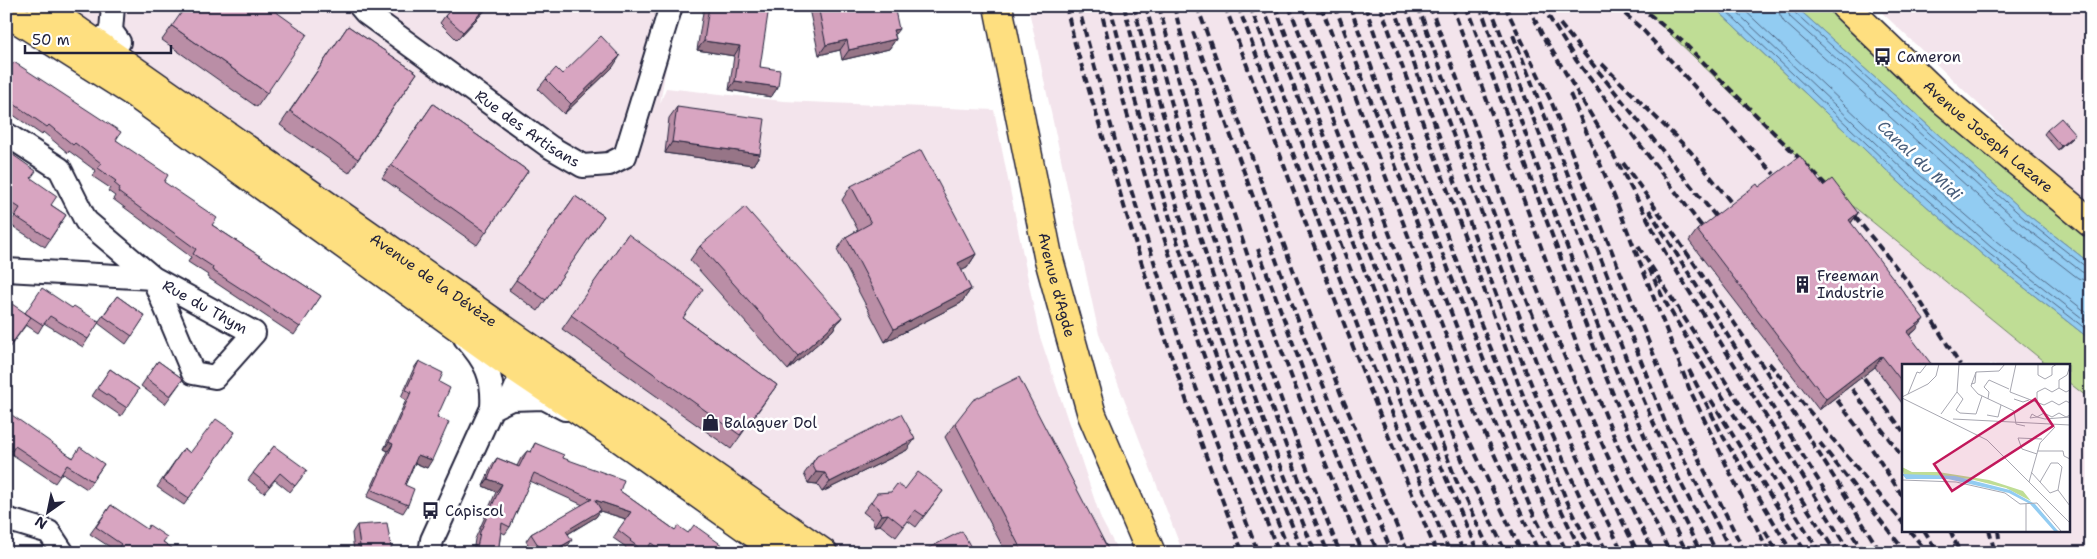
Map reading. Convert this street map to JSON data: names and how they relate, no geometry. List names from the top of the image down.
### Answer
{
  "streets": {
    "main road": ["Avenue Joseph Lazare", "Avenue de la Dévèze", "Avenue d'Agde"],
    "street": ["Rue des Artisans", "Rue du Thym"]
  },
  "water": ["Canal du Midi"],
  "places": {
    "bus stop": ["Cameron", "Capiscol"],
    "building": ["Freeman Industrie"],
    "shop": ["Balaguer Dol"]
  },
  "scale_bar": "50 m",
  "north": "bottom left"
}
